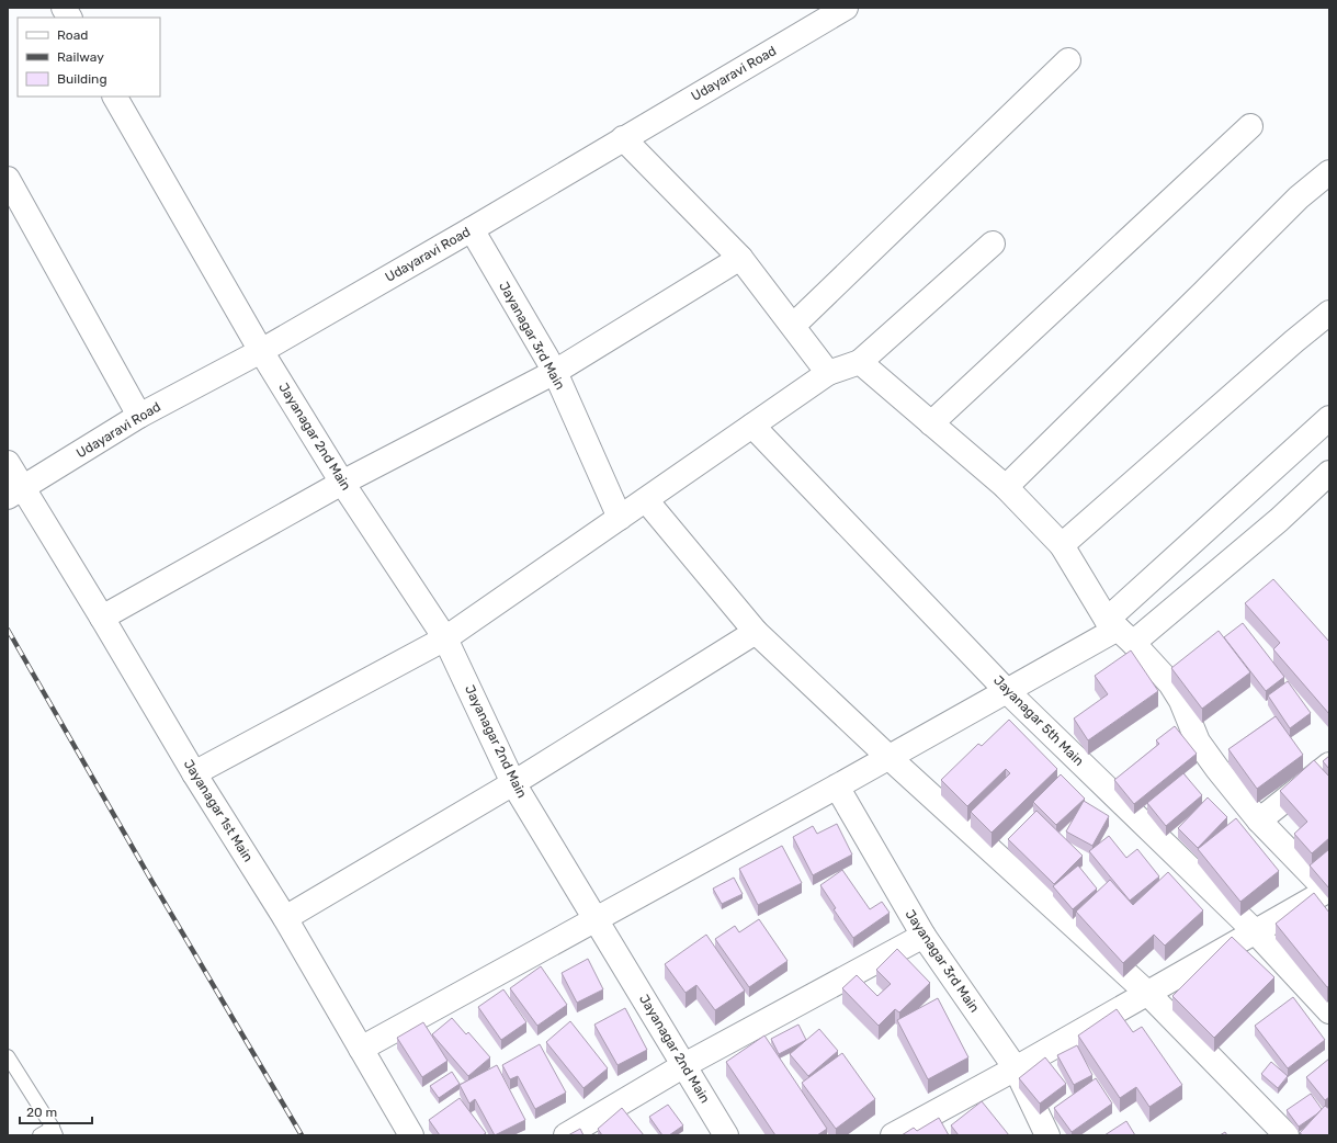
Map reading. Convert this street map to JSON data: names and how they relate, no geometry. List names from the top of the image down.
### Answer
{
  "streets": {
    "street": [
      "Udayaravi Road",
      "Jayanagar 3rd Main",
      "Jayanagar 2nd Main",
      "Jayanagar 5th Main",
      "Jayanagar 1st Main"
    ]
  },
  "crossings": [
    ["Udayaravi Road", "Jayanagar 3rd Main"],
    ["Udayaravi Road", "Jayanagar 2nd Main"],
    ["Udayaravi Road", "Jayanagar 1st Main"]
  ],
  "legend": ["Road", "Railway", "Building"],
  "scale_bar": "20 m"
}
